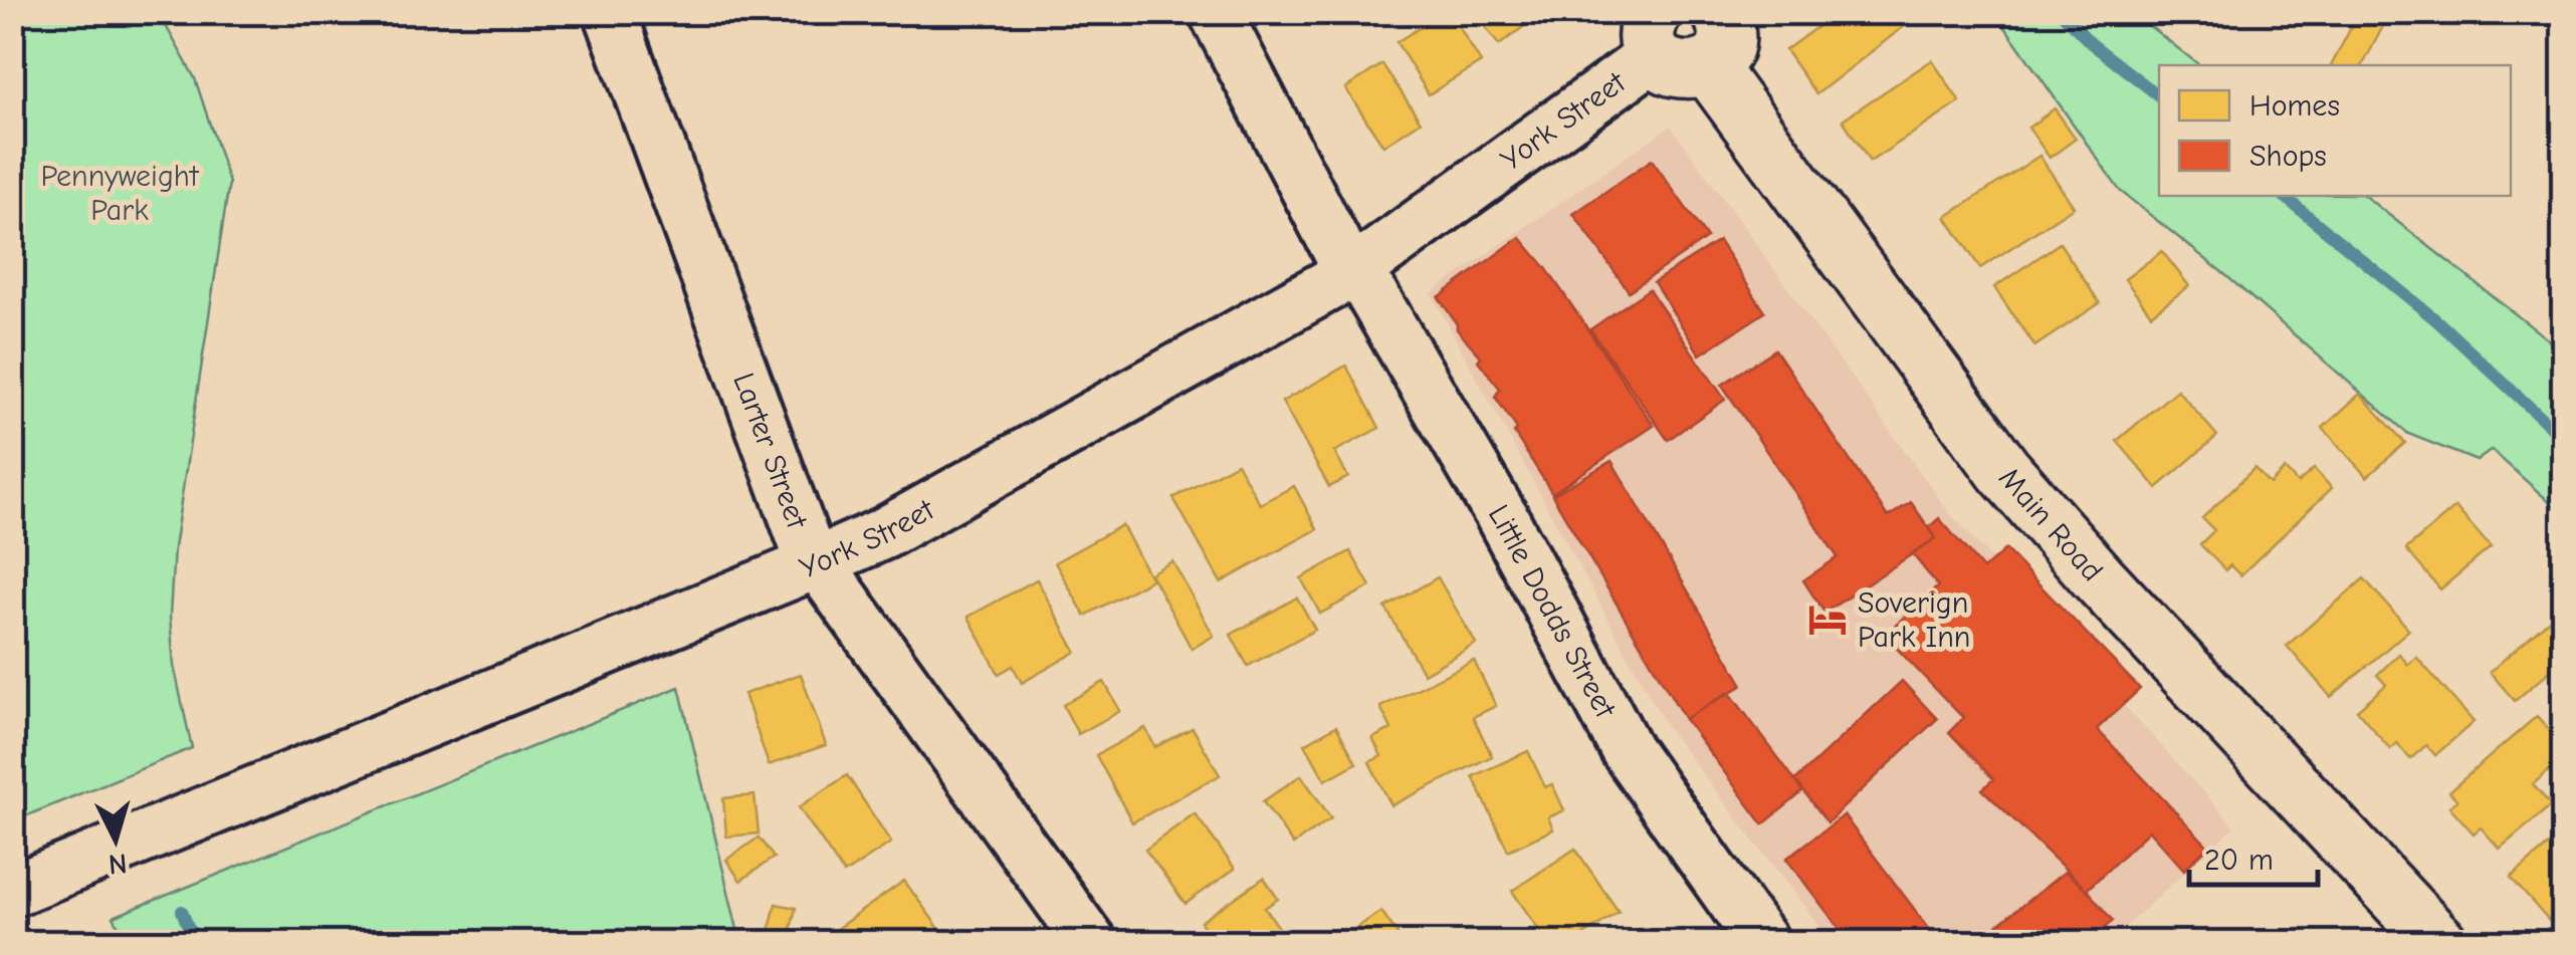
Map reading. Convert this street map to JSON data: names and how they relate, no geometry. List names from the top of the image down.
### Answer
{
  "streets": {
    "main road": ["Main Road"],
    "street": ["York Street", "Larter Street", "Little Dodds Street"]
  },
  "crossings": [
    ["York Street", "Larter Street"],
    ["York Street", "Little Dodds Street"]
  ],
  "parks": ["Pennyweight Park"],
  "places": {
    "hotel": ["Soverign Park Inn"]
  },
  "legend": ["Homes", "Shops"],
  "scale_bar": "20 m",
  "north": "bottom"
}
